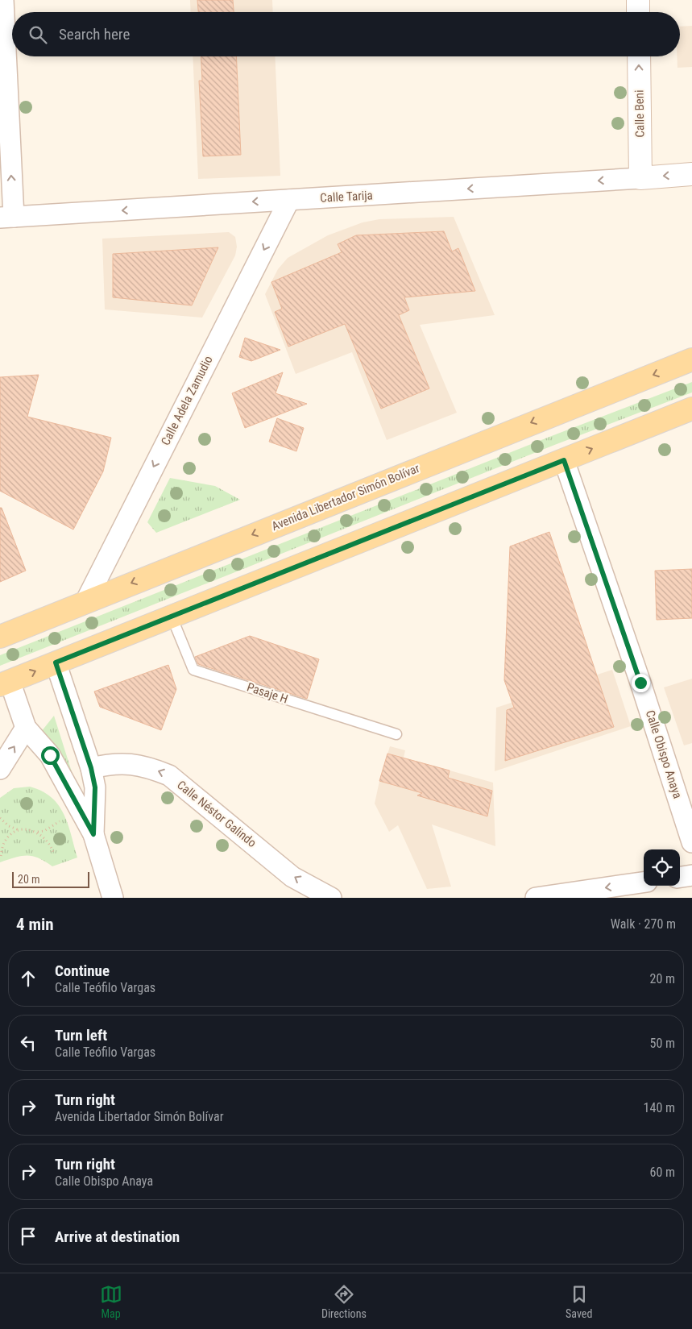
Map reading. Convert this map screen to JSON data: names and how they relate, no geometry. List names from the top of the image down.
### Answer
{
  "streets": {
    "main road": ["Calle Beni", "Calle Tarija", "Avenida Libertador Simón Bolívar"],
    "street": ["Calle Adela Zamudio", "Calle Obispo Anaya", "Calle Néstor Galindo"],
    "lane": ["Pasaje H"]
  },
  "crossings": [
    ["Calle Beni", "Calle Tarija"],
    ["Calle Tarija", "Calle Adela Zamudio"],
    ["Calle Adela Zamudio", "Avenida Libertador Simón Bolívar"]
  ],
  "one_way": [
    "Calle Beni",
    "Calle Tarija",
    "Calle Adela Zamudio",
    "Calle Néstor Galindo"
  ],
  "scale_bar": "20 m",
  "page": {
    "search": "Search here",
    "scale": "20 m",
    "heading": ["4 min", "Walk · 270 m"],
    "list": [
      ["Continue", "Calle Teófilo Vargas", "20 m"],
      ["Turn left", "Calle Teófilo Vargas", "50 m"],
      ["Turn right", "Avenida Libertador Simón Bolívar", "140 m"],
      ["Turn right", "Calle Obispo Anaya", "60 m"],
      "Arrive at destination"
    ],
    "nav": ["Map", "Directions", "Saved"]
  }
}
